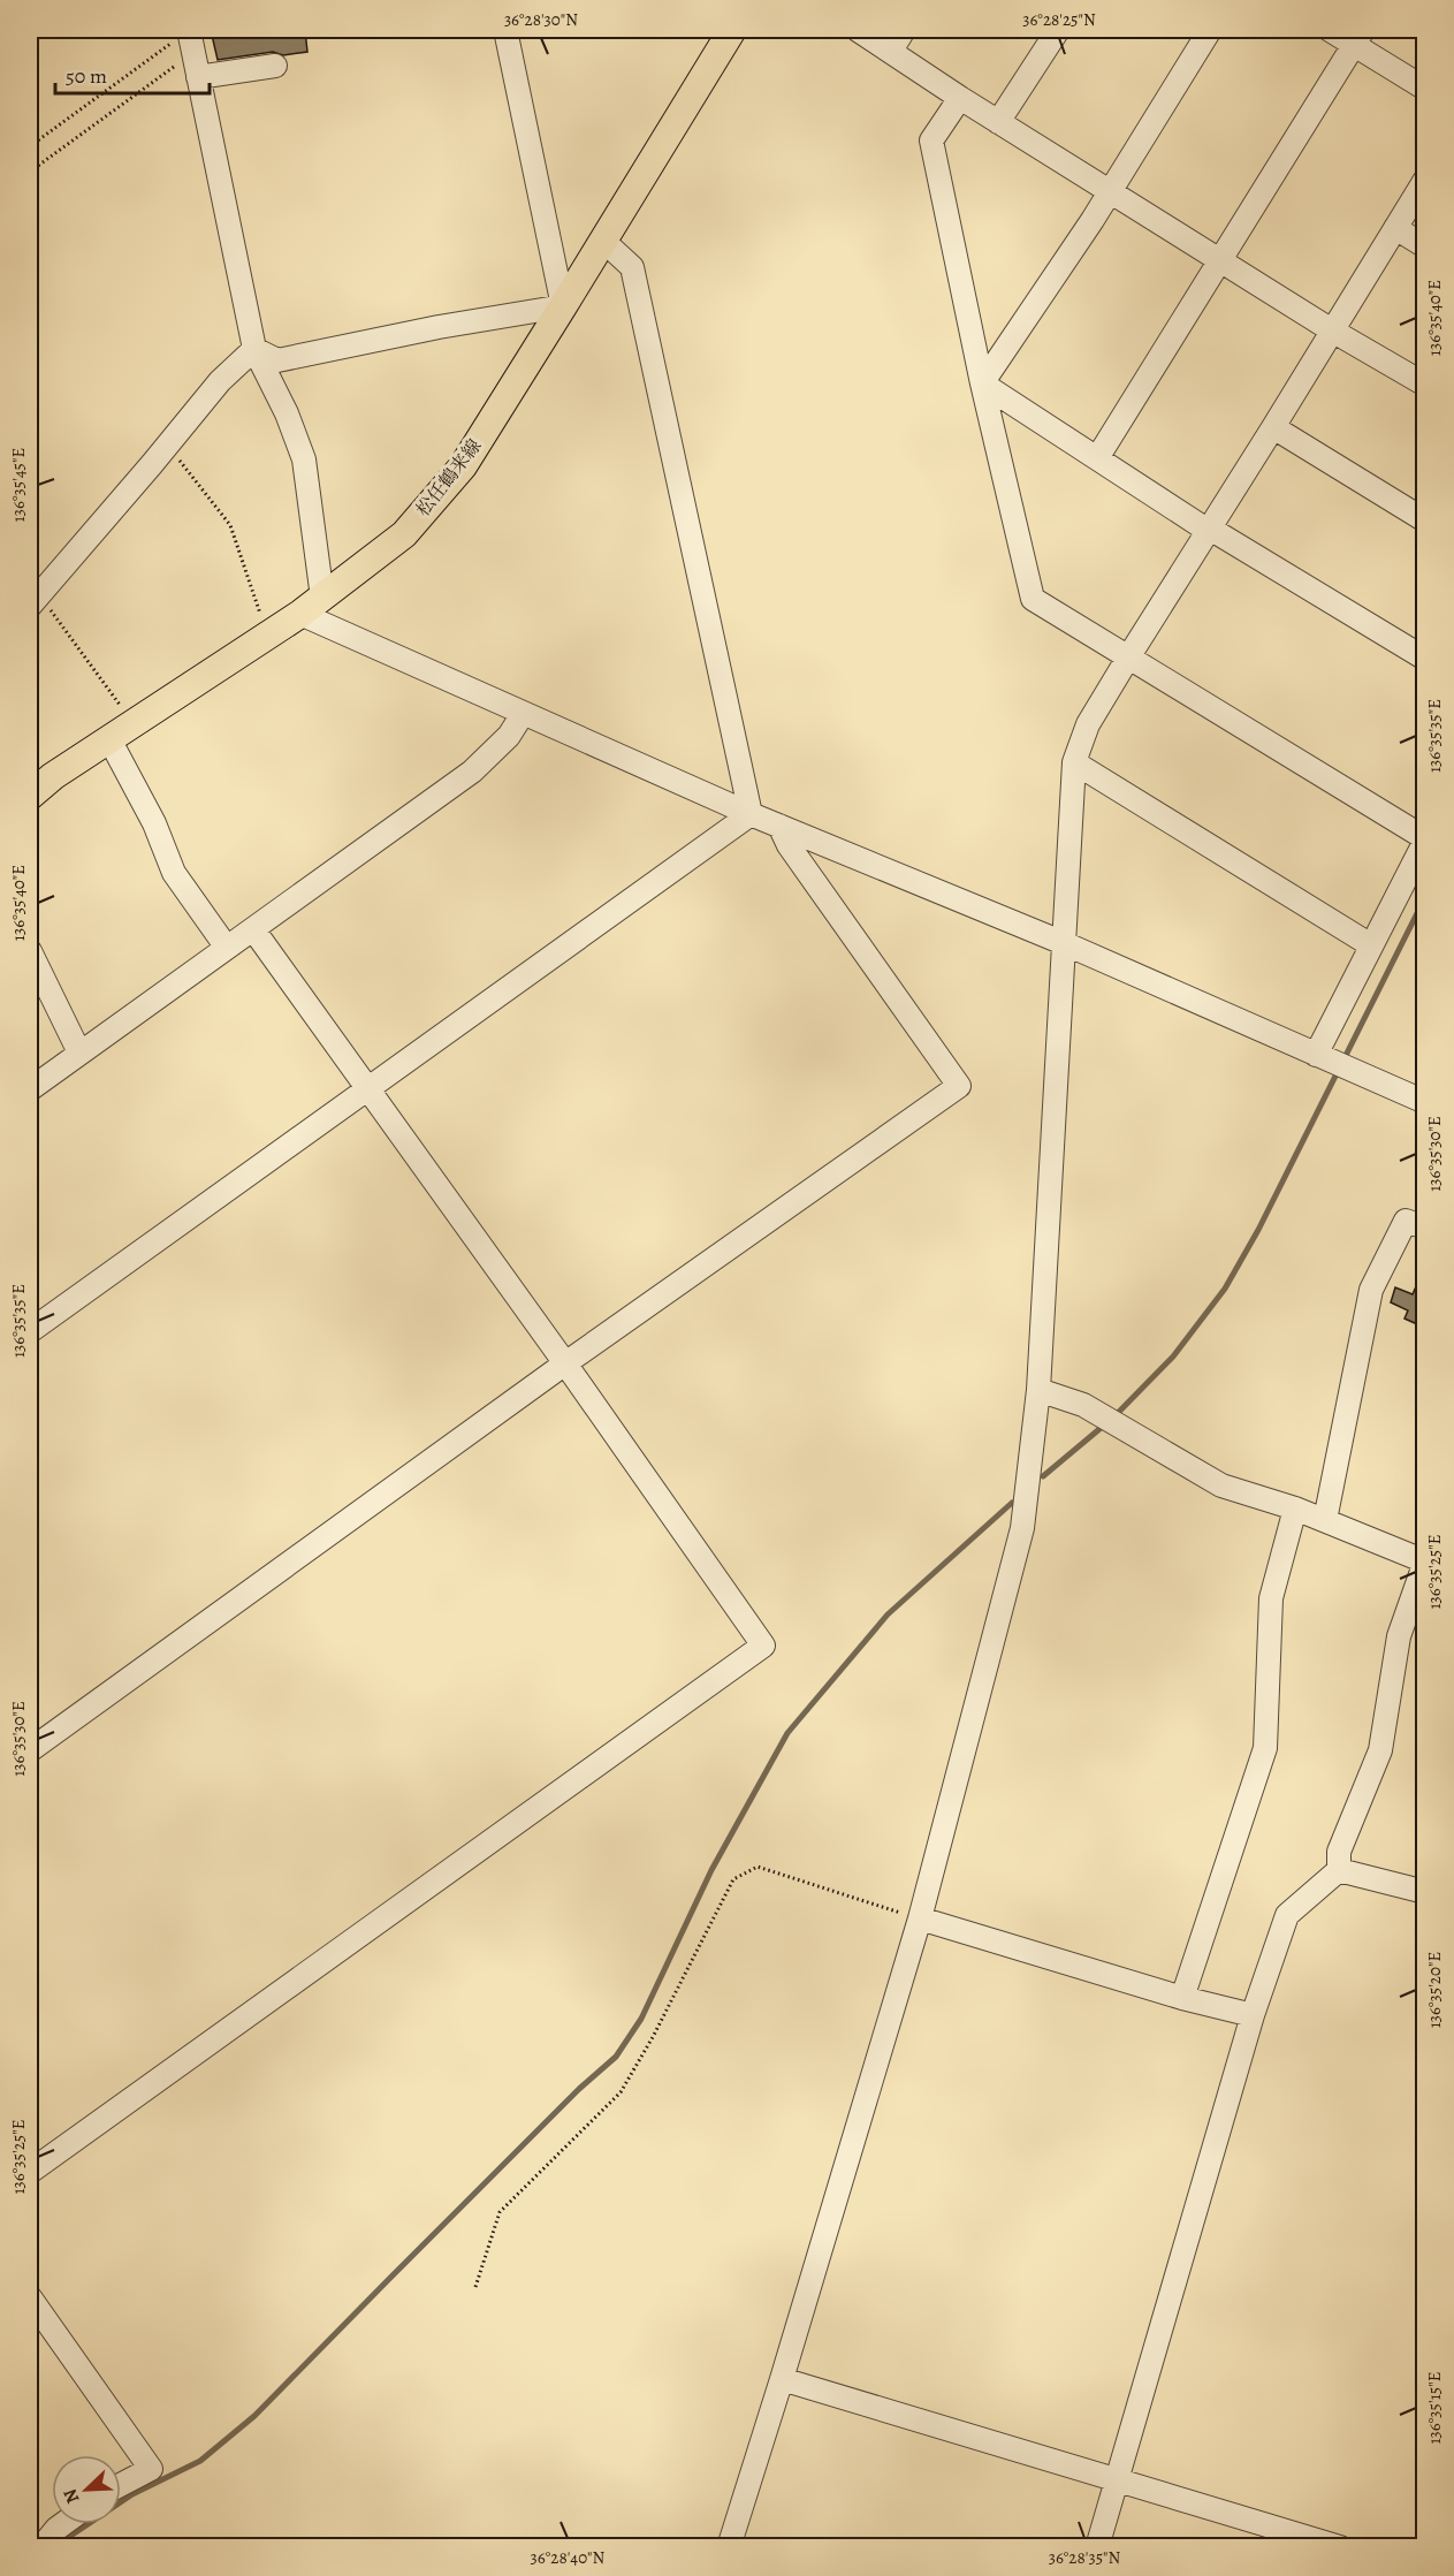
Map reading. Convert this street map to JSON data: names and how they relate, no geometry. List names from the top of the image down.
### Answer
{
  "streets": {
    "main road": ["松任鶴来線"]
  },
  "scale_bar": "50 m",
  "north": "bottom left",
  "coordinates": [
    "36°28'30\"N",
    "36°28'25\"N",
    "136°35'40\"E",
    "136°35'45\"E",
    "136°35'35\"E",
    "136°35'30\"E",
    "136°35'25\"E",
    "136°35'20\"E",
    "136°35'15\"E",
    "36°28'40\"N",
    "36°28'35\"N"
  ]
}
